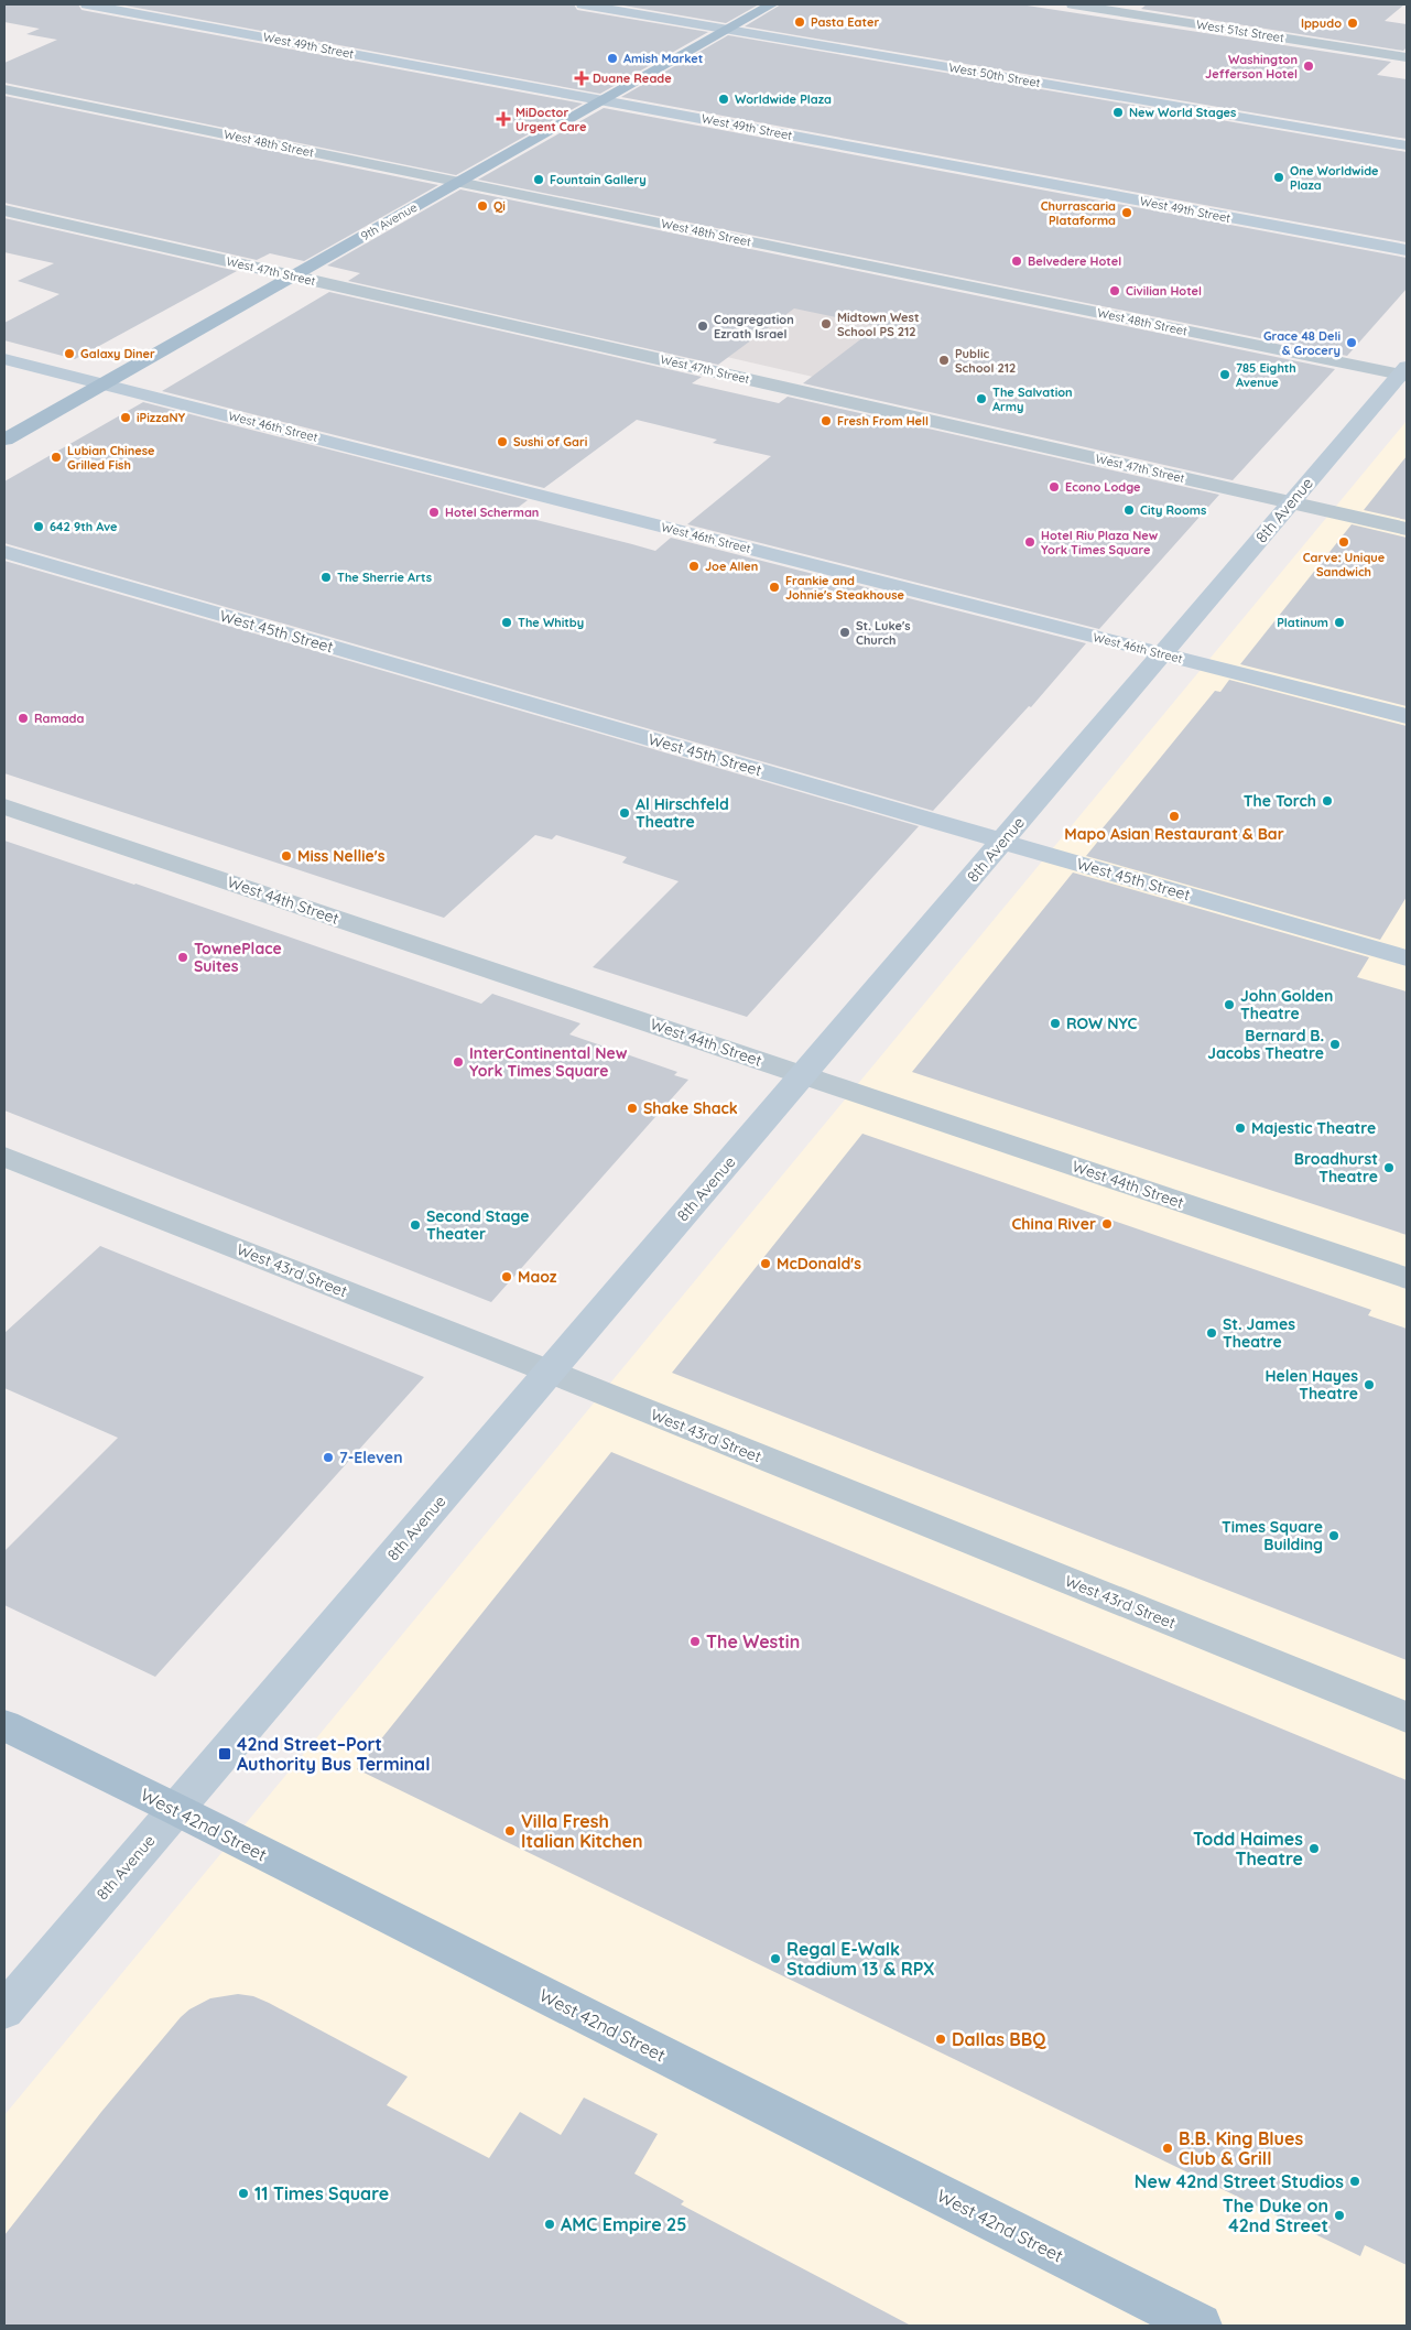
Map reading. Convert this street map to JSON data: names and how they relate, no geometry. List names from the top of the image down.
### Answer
{
  "streets": {
    "main road": [
      "West 49th Street",
      "West 50th Street",
      "9th Avenue",
      "West 46th Street",
      "8th Avenue",
      "West 45th Street",
      "West 42nd Street"
    ],
    "street": [
      "West 51st Street",
      "West 48th Street",
      "West 47th Street",
      "West 44th Street",
      "West 43rd Street"
    ]
  },
  "crossings": [
    ["West 49th Street", "9th Avenue"],
    ["West 50th Street", "9th Avenue"],
    ["West 48th Street", "9th Avenue"],
    ["West 48th Street", "8th Avenue"],
    ["9th Avenue", "West 47th Street"],
    ["9th Avenue", "West 46th Street"],
    ["West 47th Street", "8th Avenue"],
    ["West 46th Street", "8th Avenue"],
    ["8th Avenue", "West 45th Street"],
    ["8th Avenue", "West 44th Street"],
    ["8th Avenue", "West 43rd Street"],
    ["8th Avenue", "West 42nd Street"]
  ],
  "places": {
    "other": [
      "Pasta Eater",
      "Ippudo",
      "Amish Market",
      "Washington Jefferson Hotel",
      "Worldwide Plaza",
      "New World Stages",
      "One Worldwide Plaza",
      "Fountain Gallery",
      "Qi",
      "Churrascaria Plataforma",
      "Belvedere Hotel",
      "Civilian Hotel",
      "Midtown West School PS 212",
      "Congregation Ezrath Israel",
      "Grace 48 Deli & Grocery",
      "Galaxy Diner",
      "Public School 212",
      "785 Eighth Avenue",
      "The Salvation Army",
      "iPizzaNY",
      "Fresh From Hell",
      "Sushi of Gari",
      "Lubian Chinese Grilled Fish",
      "Econo Lodge",
      "City Rooms",
      "Hotel Scherman",
      "642 9th Ave",
      "Hotel Riu Plaza New York Times Square",
      "Carve: Unique Sandwich",
      "Joe Allen",
      "The Sherrie Arts",
      "Frankie and Johnie's Steakhouse",
      "The Whitby",
      "Platinum",
      "St. Luke's Church",
      "Ramada",
      "The Torch",
      "Al Hirschfeld Theatre",
      "Mapo Asian Restaurant & Bar",
      "Miss Nellie's",
      "TownePlace Suites",
      "John Golden Theatre",
      "ROW NYC",
      "Bernard B. Jacobs Theatre",
      "InterContinental New York Times Square",
      "Shake Shack",
      "Majestic Theatre",
      "Broadhurst Theatre",
      "China River",
      "Second Stage Theater",
      "McDonald's",
      "Maoz",
      "St. James Theatre",
      "Helen Hayes Theatre",
      "7-Eleven",
      "Times Square Building",
      "The Westin",
      "Villa Fresh Italian Kitchen",
      "Todd Haimes Theatre",
      "Regal E-Walk Stadium 13 & RPX",
      "Dallas BBQ",
      "B.B. King Blues Club & Grill",
      "New 42nd Street Studios",
      "11 Times Square",
      "The Duke on 42nd Street",
      "AMC Empire 25"
    ],
    "health": ["Duane Reade", "MiDoctor Urgent Care"],
    "transit": ["42nd Street–Port Authority Bus Terminal"]
  }
}
